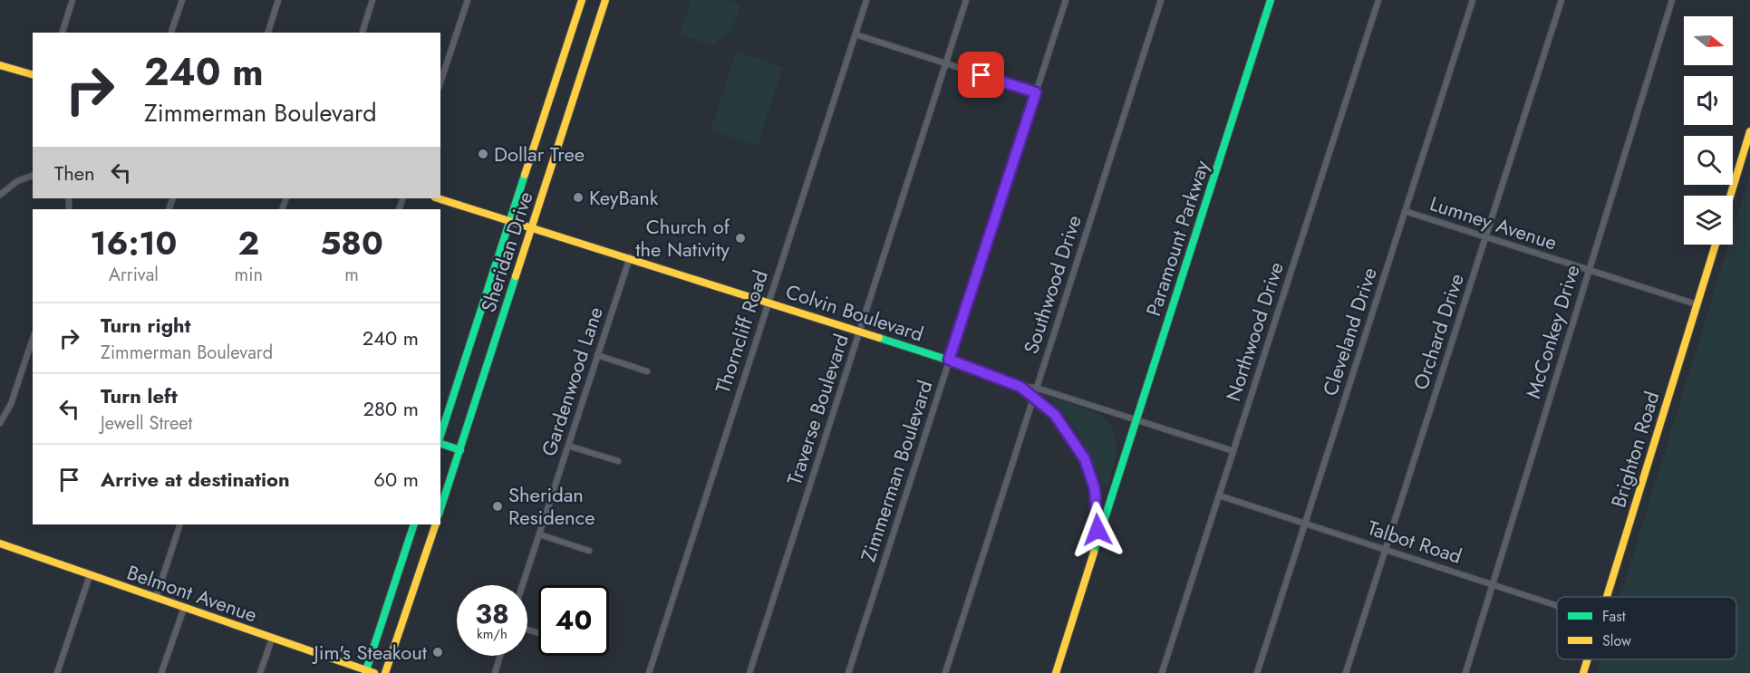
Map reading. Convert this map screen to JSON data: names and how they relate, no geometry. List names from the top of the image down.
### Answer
{
  "streets": {
    "street": [
      "Lumney Avenue",
      "Paramount Parkway",
      "Sheridan Drive",
      "Southwood Drive",
      "Colvin Boulevard",
      "Thorncliff Road",
      "Northwood Drive",
      "Cleveland Drive",
      "Orchard Drive",
      "McConkey Drive",
      "Gardenwood Lane",
      "Traverse Boulevard",
      "Brighton Road",
      "Zimmerman Boulevard",
      "Talbot Road",
      "Belmont Avenue"
    ]
  },
  "crossings": [
    ["Lumney Avenue", "Cleveland Drive"],
    ["Lumney Avenue", "Orchard Drive"],
    ["Lumney Avenue", "McConkey Drive"],
    ["Lumney Avenue", "Brighton Road"],
    ["Paramount Parkway", "Colvin Boulevard"],
    ["Sheridan Drive", "Colvin Boulevard"],
    ["Southwood Drive", "Colvin Boulevard"],
    ["Colvin Boulevard", "Thorncliff Road"],
    ["Colvin Boulevard", "Gardenwood Lane"],
    ["Colvin Boulevard", "Traverse Boulevard"],
    ["Colvin Boulevard", "Zimmerman Boulevard"],
    ["Northwood Drive", "Talbot Road"],
    ["Cleveland Drive", "Talbot Road"],
    ["Orchard Drive", "Talbot Road"],
    ["McConkey Drive", "Talbot Road"]
  ],
  "places": [
    "Dollar Tree",
    "KeyBank",
    "Church of the Nativity",
    "Sheridan Residence",
    "Jim's Steakout"
  ],
  "legend": ["Fast", "Slow"],
  "north": "right",
  "page": {
    "turn": ["240 m", "Zimmerman Boulevard"],
    "then": "Then",
    "eta": [
      "16:10",
      "Arrival",
      "2",
      "min",
      "580",
      "m"
    ],
    "list": [
      {
        "name": "Turn right",
        "note": "Zimmerman Boulevard",
        "value": "240 m"
      },
      {
        "name": "Turn left",
        "note": "Jewell Street",
        "value": "280 m"
      },
      {
        "name": "Arrive at destination",
        "value": "60 m"
      }
    ],
    "speed": "38 km/h",
    "limit": "40"
  }
}
